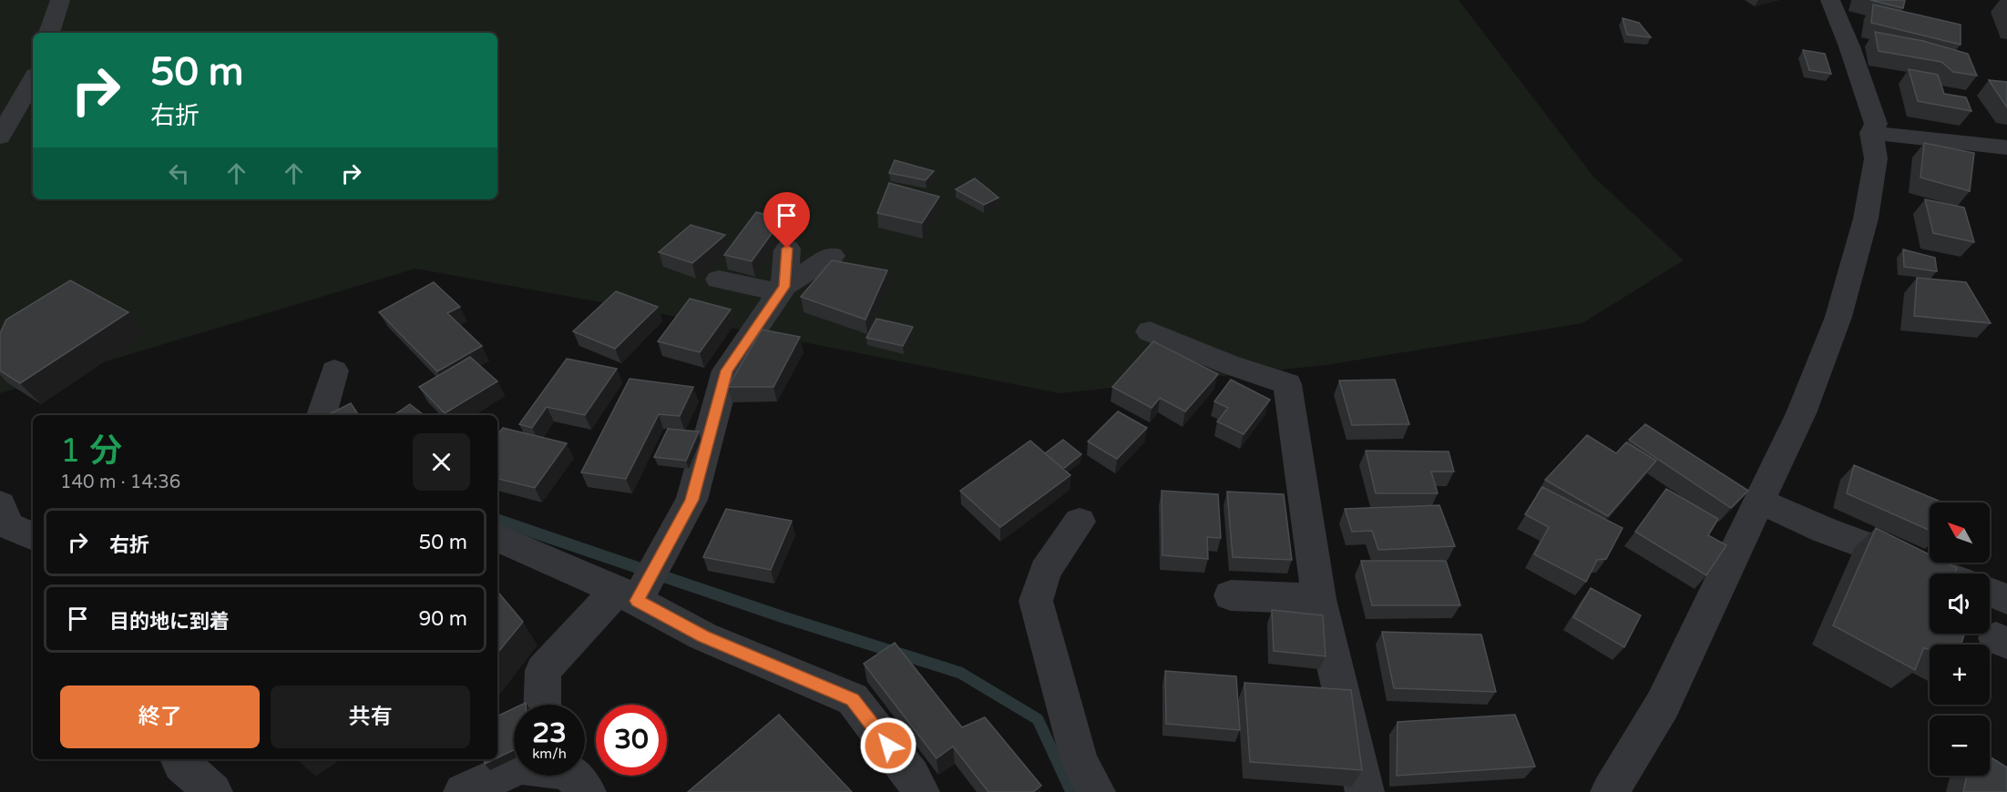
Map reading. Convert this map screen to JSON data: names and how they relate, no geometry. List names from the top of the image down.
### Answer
{
  "north": "top left",
  "page": {
    "turn": ["50 m", "右折"],
    "heading": ["1 分", "140 m · 14:36"],
    "map_buttons": ["+", "−"],
    "list": [
      {
        "name": "右折",
        "value": "50 m"
      },
      {
        "name": "目的地に到着",
        "value": "90 m"
      }
    ],
    "buttons": ["終了", "共有"],
    "speed": "23 km/h",
    "limit": "30"
  }
}
